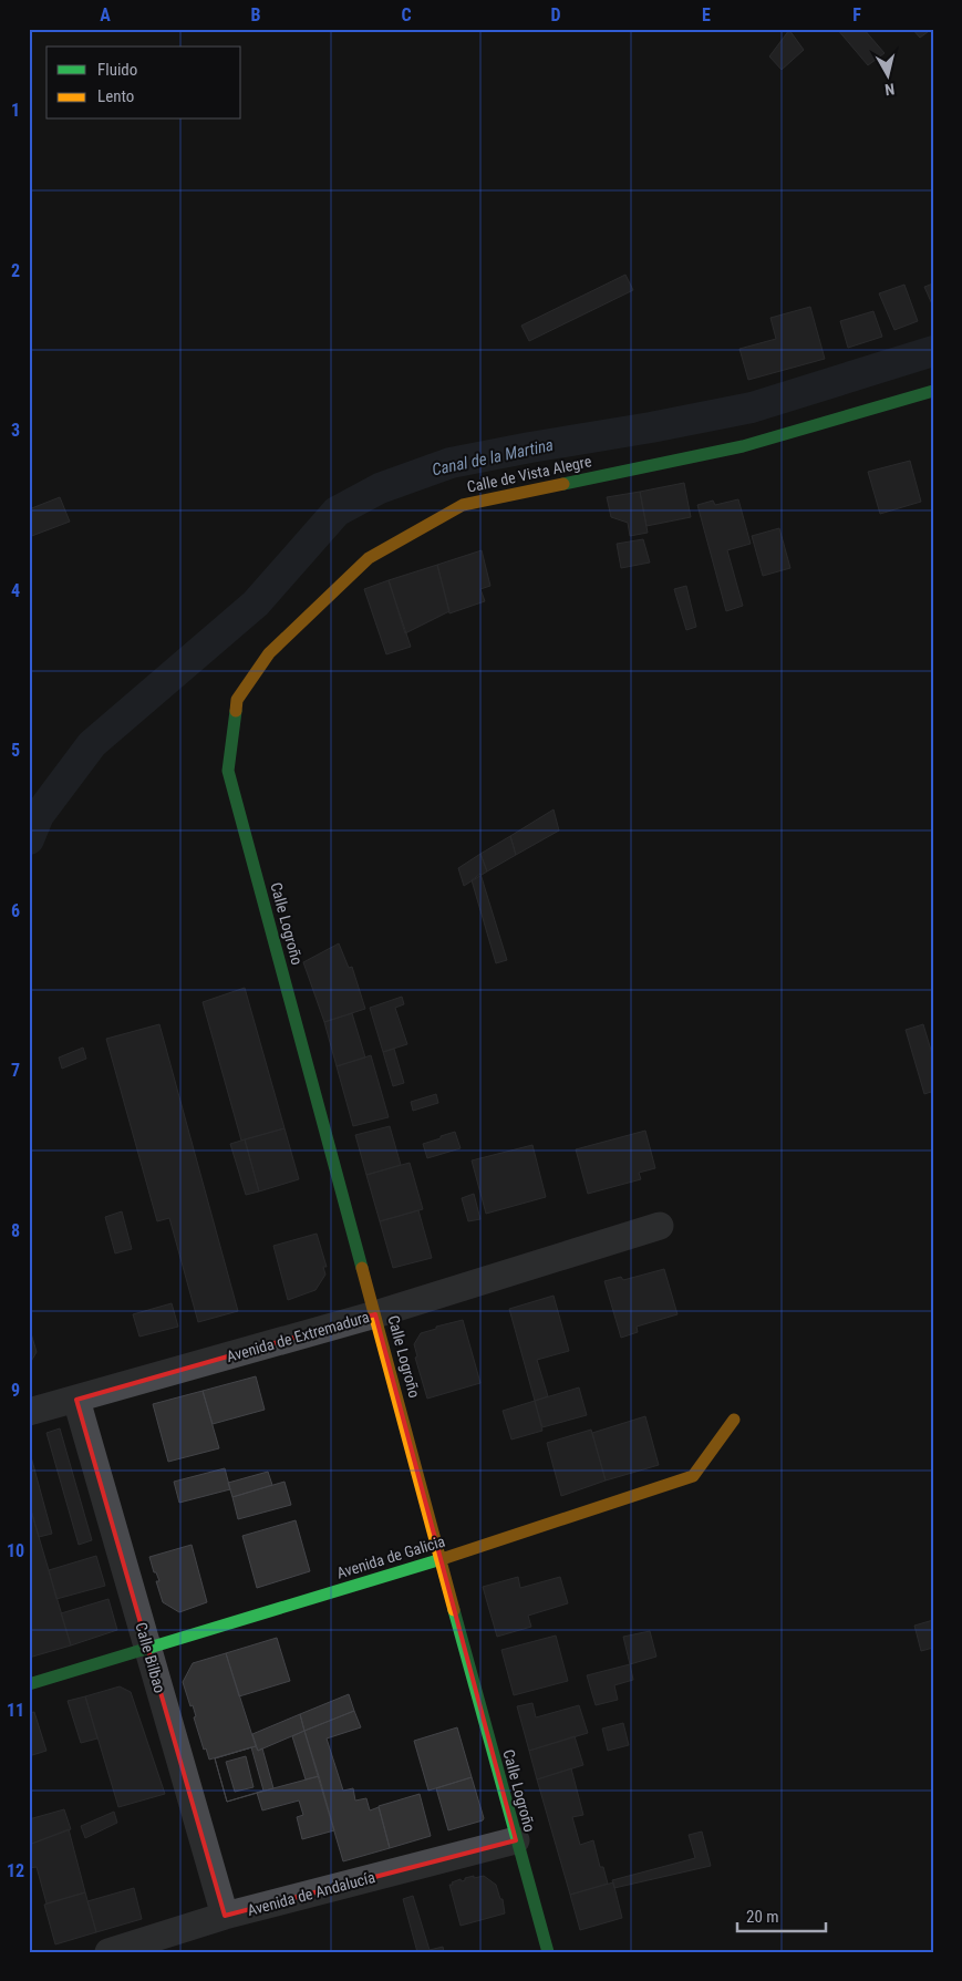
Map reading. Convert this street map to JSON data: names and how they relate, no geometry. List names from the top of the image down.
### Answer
{
  "streets": {
    "street": [
      "Calle de Vista Alegre",
      "Calle Logroño",
      "Avenida de Extremadura",
      "Avenida de Galicia",
      "Calle Bilbao",
      "Avenida de Andalucía"
    ]
  },
  "crossings": [
    ["Calle de Vista Alegre", "Calle Logroño"],
    ["Calle Logroño", "Avenida de Extremadura"],
    ["Calle Logroño", "Avenida de Galicia"],
    ["Calle Logroño", "Avenida de Andalucía"],
    ["Avenida de Extremadura", "Calle Bilbao"],
    ["Avenida de Galicia", "Calle Bilbao"],
    ["Calle Bilbao", "Avenida de Andalucía"]
  ],
  "water": ["Canal de la Martina"],
  "legend": ["Fluido", "Lento"],
  "scale_bar": "20 m",
  "north": "bottom",
  "grid": {
    "columns": [
      "A",
      "B",
      "C",
      "D",
      "E",
      "F"
    ],
    "rows": [
      "1",
      "2",
      "3",
      "4",
      "5",
      "6",
      "7",
      "8",
      "9",
      "10",
      "11",
      "12"
    ]
  }
}
